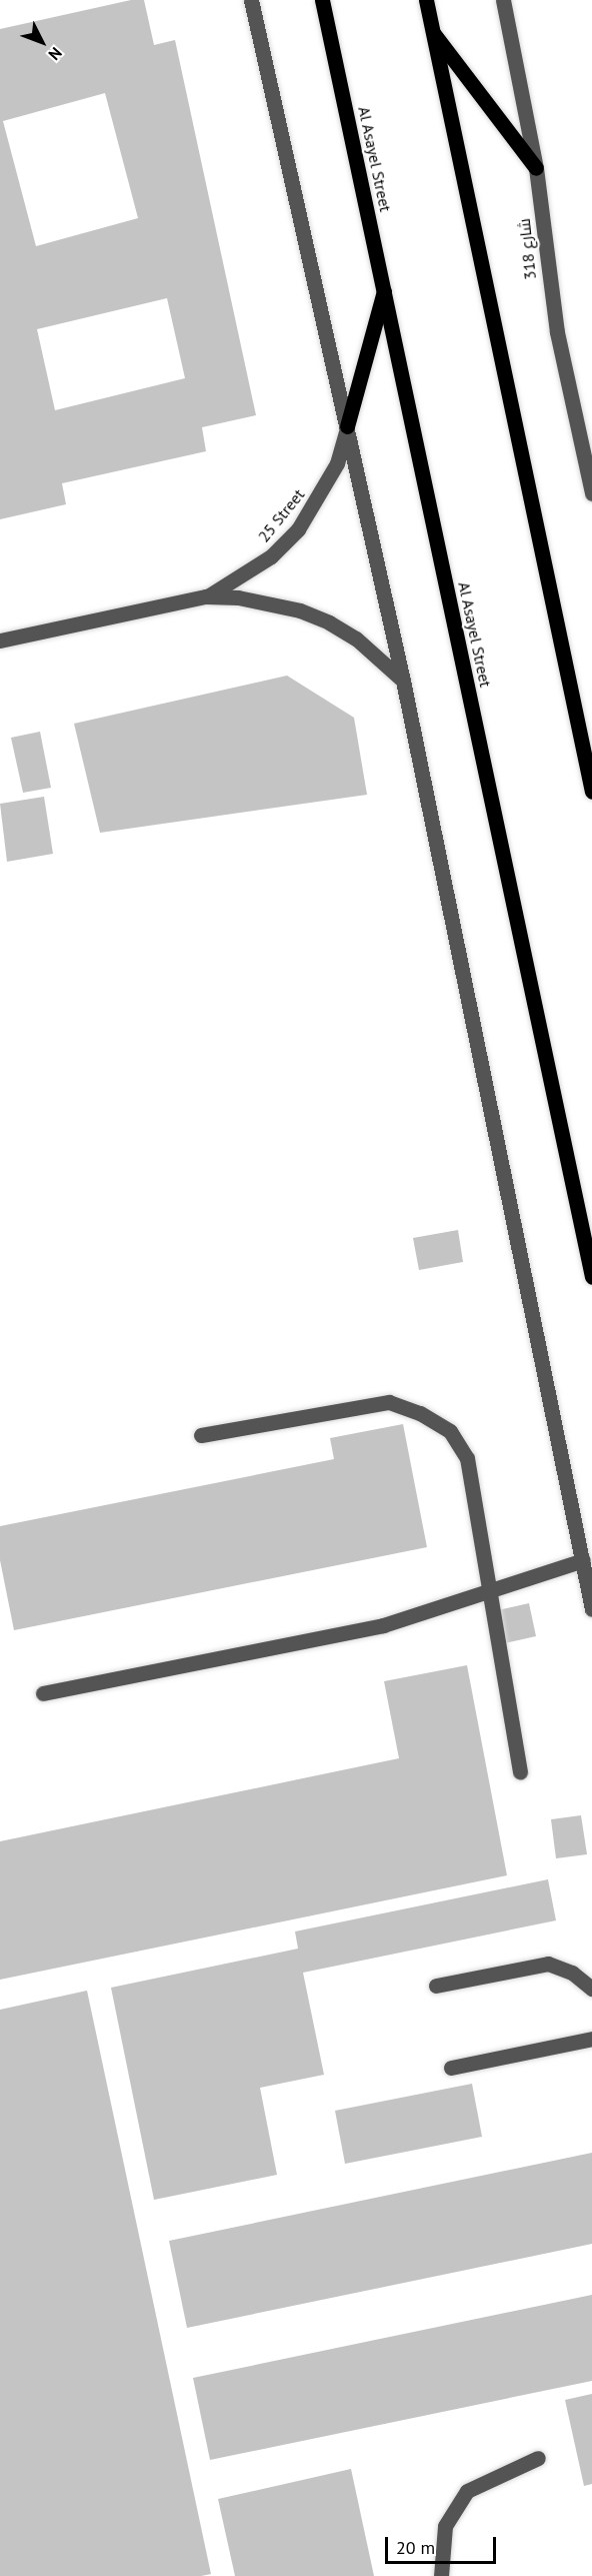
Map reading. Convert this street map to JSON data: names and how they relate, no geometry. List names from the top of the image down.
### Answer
{
  "streets": {
    "main road": ["Al Asayel Street"],
    "street": ["شارع 318", "25 Street"]
  },
  "scale_bar": "20 m",
  "north": "bottom right"
}
